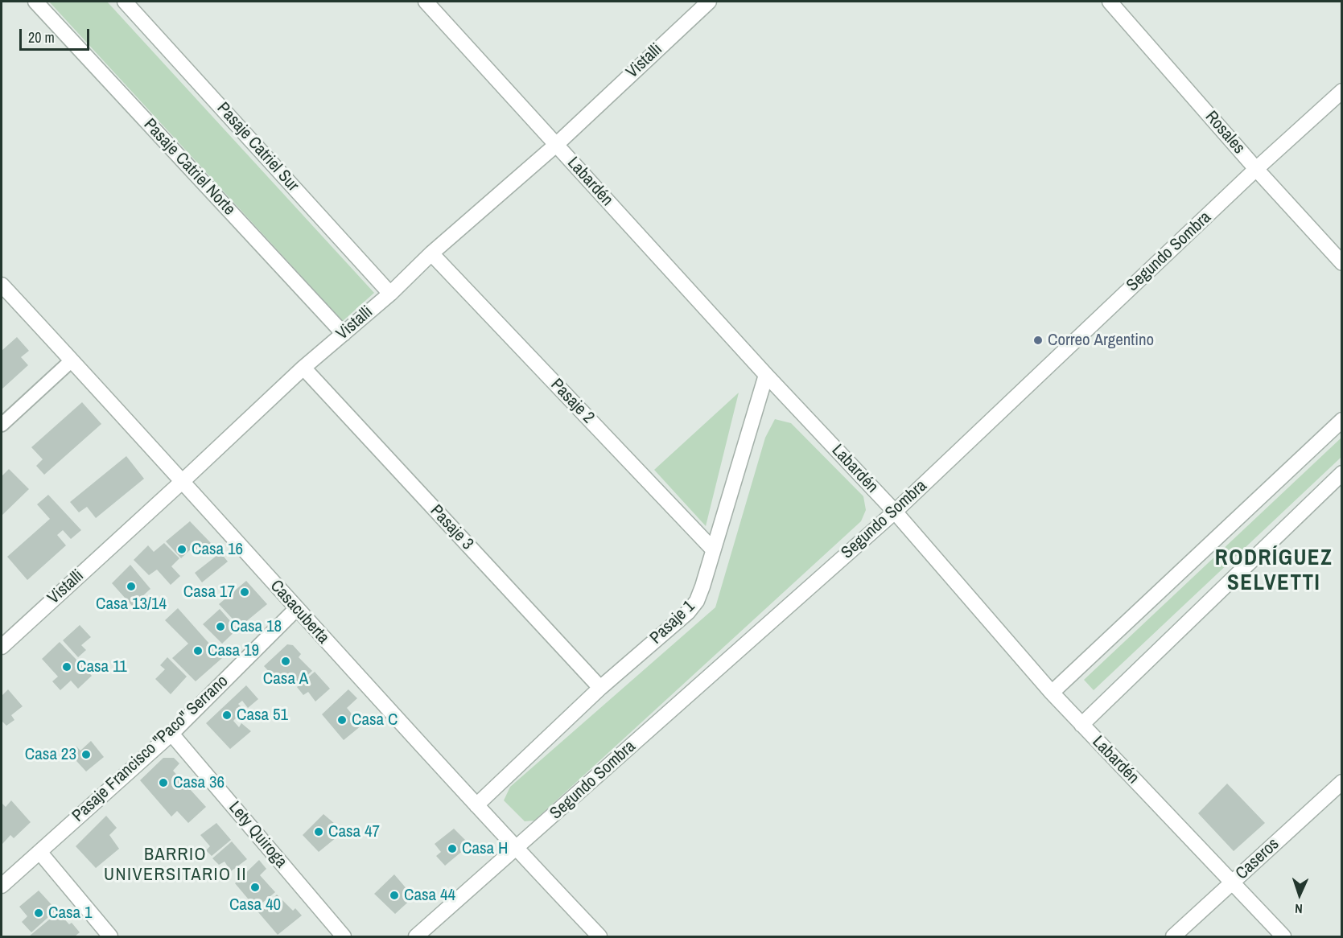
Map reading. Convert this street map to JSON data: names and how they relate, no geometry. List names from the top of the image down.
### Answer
{
  "streets": {
    "street": [
      "Vistalli",
      "Rosales",
      "Pasaje Catriel Sur",
      "Pasaje Catriel Norte",
      "Labardén",
      "Segundo Sombra",
      "Pasaje 2",
      "Pasaje 3",
      "Casacuberta",
      "Pasaje 1",
      "Pasaje Francisco \"Paco\" Serrano",
      "Lety Quiroga",
      "Caseros"
    ]
  },
  "crossings": [
    ["Vistalli", "Pasaje Catriel Sur"],
    ["Vistalli", "Pasaje Catriel Norte"],
    ["Vistalli", "Labardén"],
    ["Vistalli", "Pasaje 2"],
    ["Vistalli", "Pasaje 3"],
    ["Vistalli", "Casacuberta"],
    ["Rosales", "Segundo Sombra"],
    ["Labardén", "Segundo Sombra"],
    ["Labardén", "Pasaje 1"],
    ["Labardén", "Caseros"],
    ["Segundo Sombra", "Casacuberta"],
    ["Pasaje 2", "Pasaje 1"],
    ["Pasaje 3", "Pasaje 1"],
    ["Casacuberta", "Pasaje 1"],
    ["Casacuberta", "Pasaje Francisco \"Paco\" Serrano"],
    ["Pasaje Francisco \"Paco\" Serrano", "Lety Quiroga"]
  ],
  "districts": ["RODRÍGUEZ SELVETTI", "BARRIO UNIVERSITARIO II"],
  "places": [
    "Correo Argentino",
    "Casa 16",
    "Casa 13/14",
    "Casa 17",
    "Casa 18",
    "Casa 19",
    "Casa A",
    "Casa 11",
    "Casa 51",
    "Casa C",
    "Casa 23",
    "Casa 36",
    "Casa 47",
    "Casa H",
    "Casa 40",
    "Casa 44",
    "Casa 1"
  ],
  "scale_bar": "20 m",
  "north": "bottom"
}
